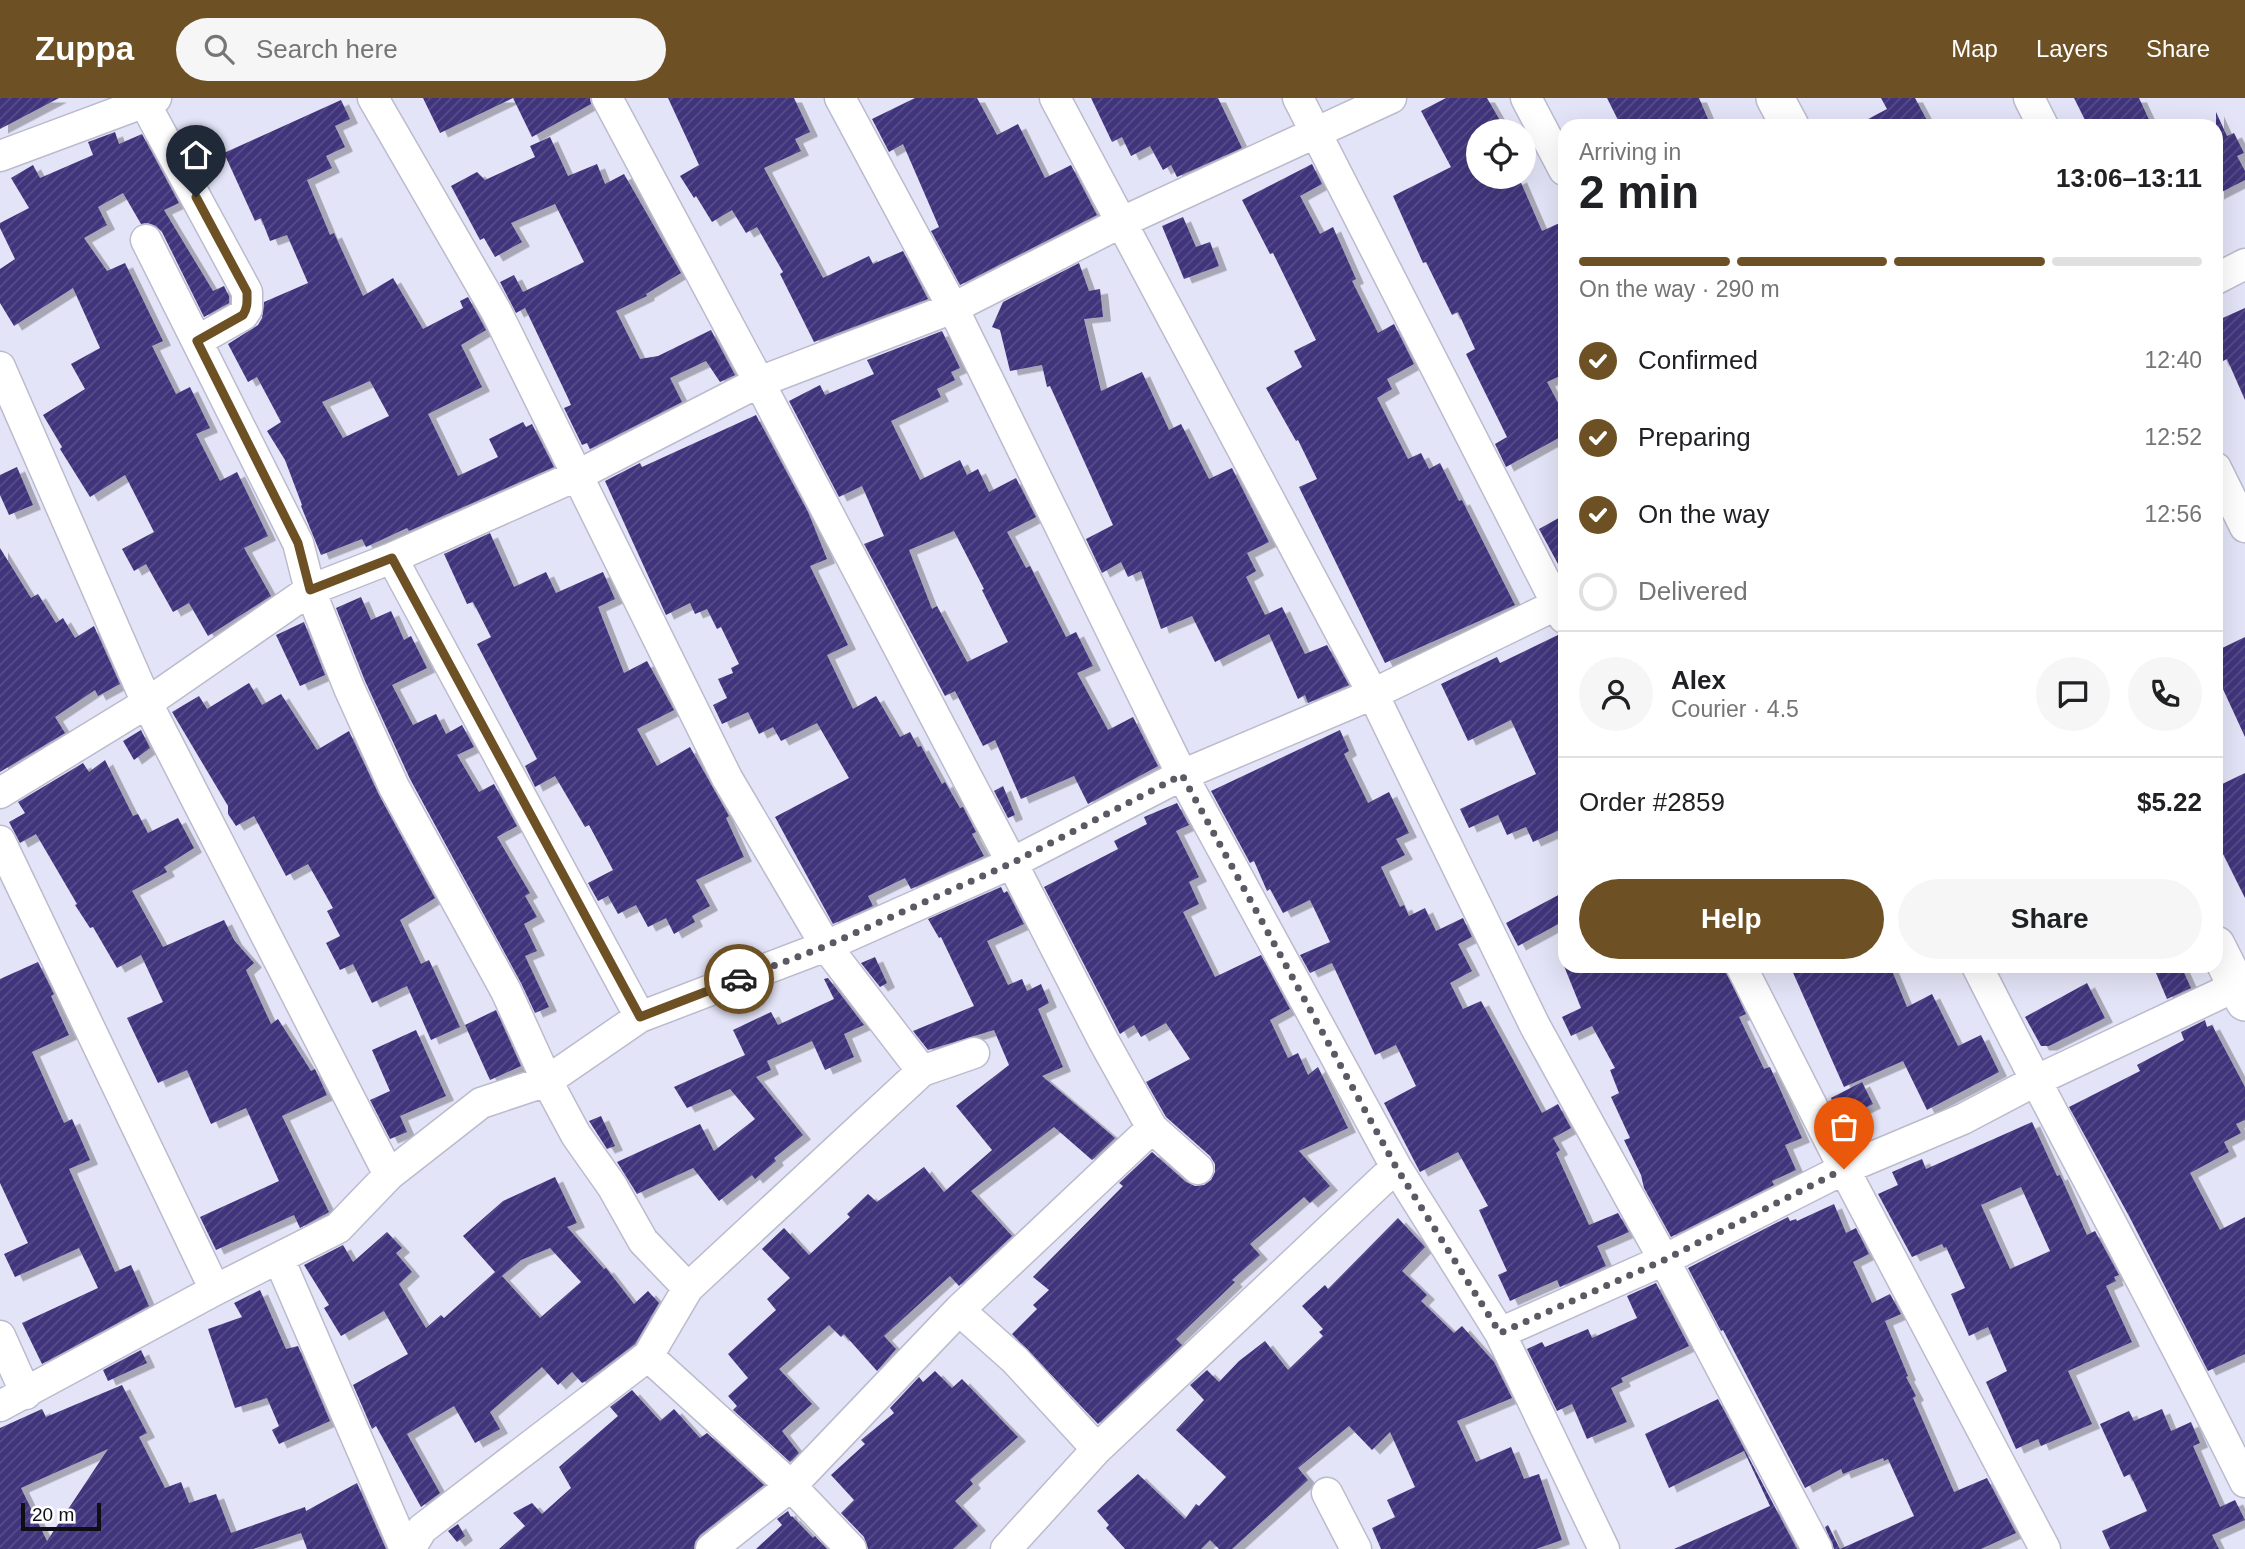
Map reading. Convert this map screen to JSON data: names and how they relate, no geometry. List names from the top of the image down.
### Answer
{
  "scale_bar": "20 m",
  "page": {
    "header": "Zuppa",
    "search": "Search here",
    "nav": ["Map", "Layers", "Share"],
    "heading": ["2 min", "Arriving in", "13:06–13:11"],
    "panel": [
      "Alex",
      "Courier · 4.5",
      "Order #2859",
      "$5.22"
    ],
    "bar": "On the way · 290 m",
    "list": [
      ["Confirmed", "12:40"],
      ["Preparing", "12:52"],
      ["On the way", "12:56"],
      "Delivered"
    ],
    "buttons": ["Help", "Share"],
    "scale": "20 m"
  }
}
